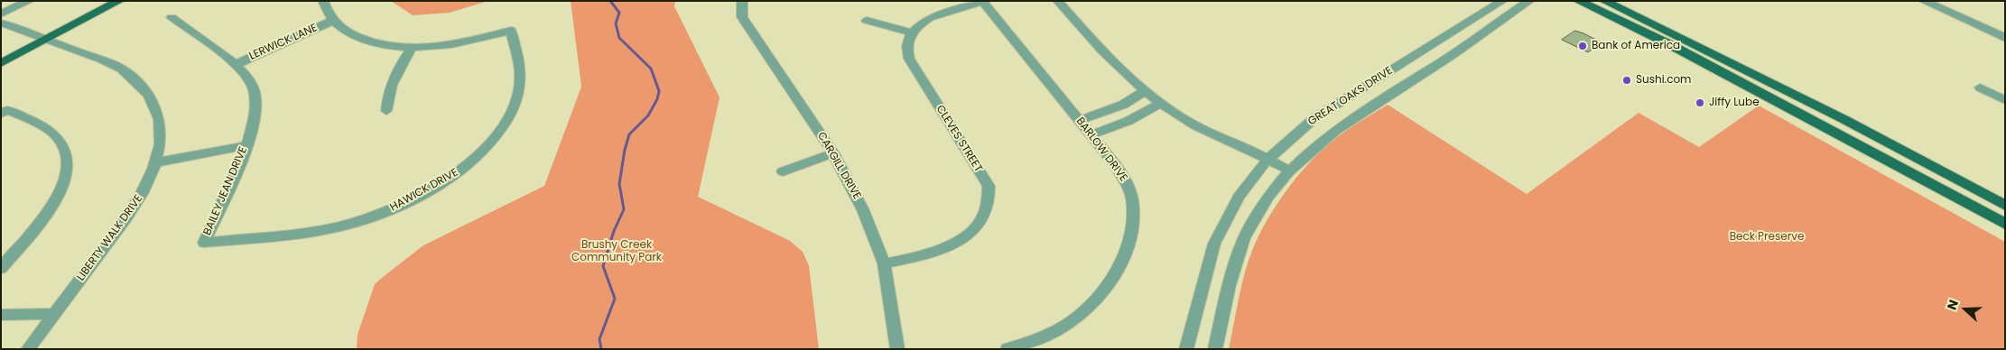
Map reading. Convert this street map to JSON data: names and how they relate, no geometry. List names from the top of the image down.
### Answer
{
  "streets": {
    "street": [
      "LERWICK LANE",
      "GREAT OAKS DRIVE",
      "CLEVES STREET",
      "BARLOW DRIVE",
      "CARGILL DRIVE",
      "HAWICK DRIVE",
      "BAILEY JEAN DRIVE",
      "LIBERTY WALK DRIVE"
    ]
  },
  "crossings": [
    ["LERWICK LANE", "BAILEY JEAN DRIVE"],
    ["CLEVES STREET", "CARGILL DRIVE"],
    ["HAWICK DRIVE", "BAILEY JEAN DRIVE"]
  ],
  "parks": ["Beck Preserve", "Brushy Creek Community Park"],
  "places": ["Bank of America", "Sushi.com", "Jiffy Lube"],
  "north": "left"
}
